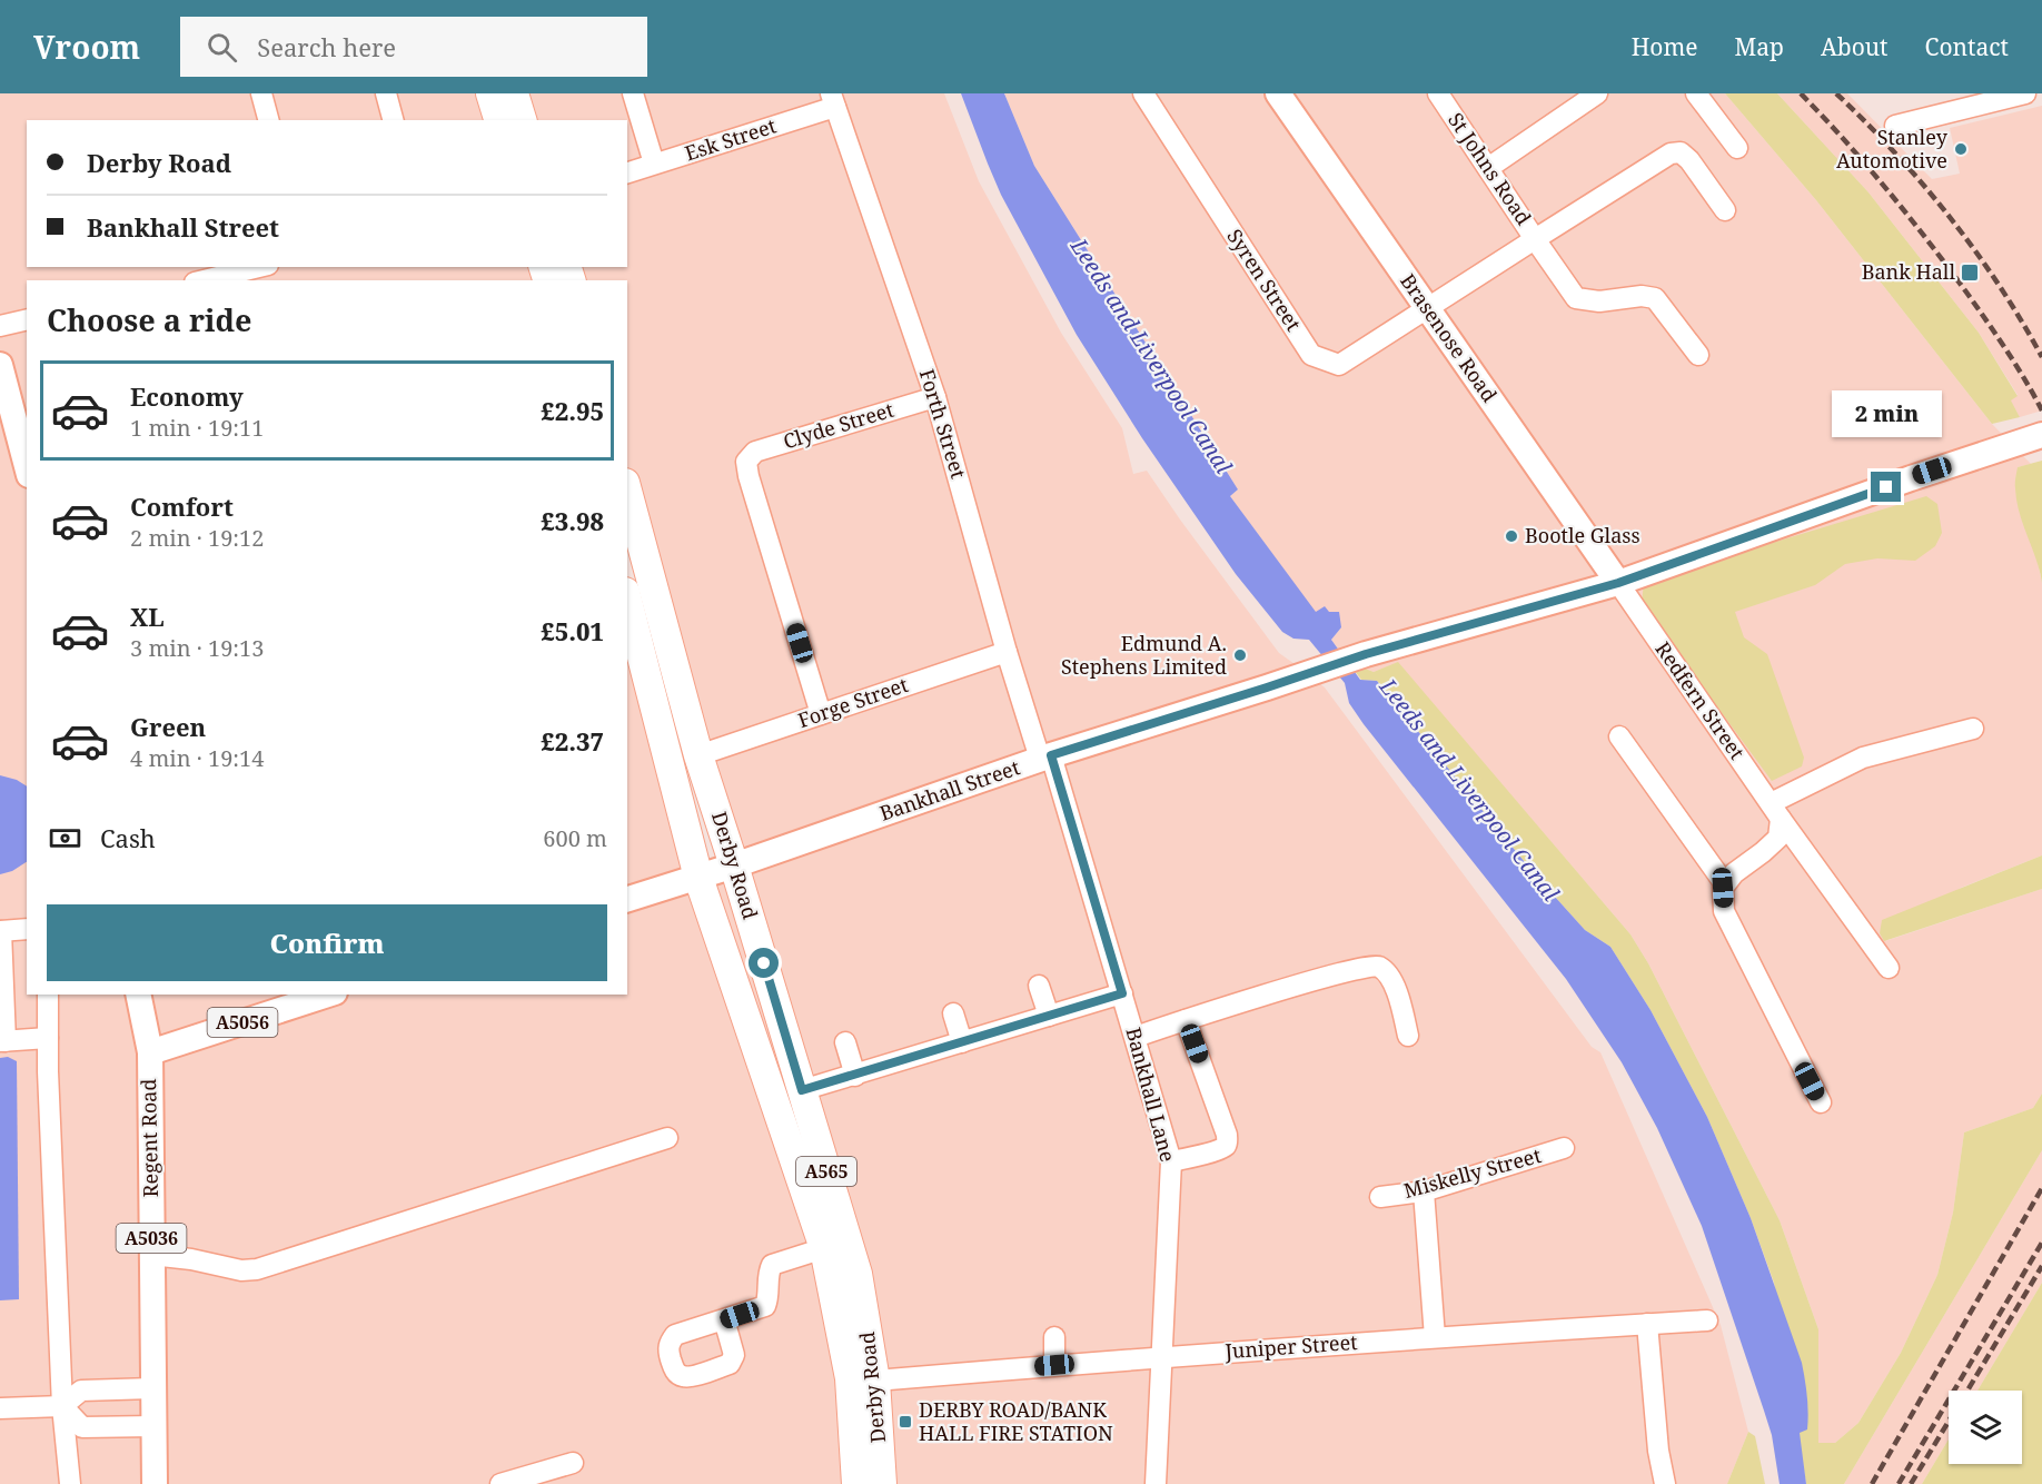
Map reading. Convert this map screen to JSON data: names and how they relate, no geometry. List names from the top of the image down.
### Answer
{
  "streets": {
    "highway": ["Derby Road", "A565"],
    "main road": [
      "Brasenose Road",
      "Bankhall Street",
      "A5056",
      "Regent Road",
      "A5036"
    ],
    "street": [
      "Esk Street",
      "St Johns Road",
      "Syren Street",
      "Forth Street",
      "Clyde Street",
      "Redfern Street",
      "Forge Street",
      "Bankhall Lane",
      "Miskelly Street",
      "Juniper Street"
    ]
  },
  "crossings": [
    ["Esk Street", "Forth Street"],
    ["St Johns Road", "Syren Street"],
    ["St Johns Road", "Brasenose Road"],
    ["Syren Street", "Brasenose Road"],
    ["Brasenose Road", "Redfern Street"],
    ["Brasenose Road", "Bankhall Street"],
    ["Forth Street", "Clyde Street"],
    ["Forth Street", "Forge Street"],
    ["Forth Street", "Bankhall Street"],
    ["Forth Street", "Bankhall Lane"],
    ["Clyde Street", "Forge Street"],
    ["Redfern Street", "Bankhall Street"],
    ["Forge Street", "Derby Road"],
    ["Bankhall Street", "Derby Road"],
    ["Bankhall Street", "Bankhall Lane"],
    ["Derby Road", "Juniper Street"],
    ["A5056", "Regent Road"],
    ["Bankhall Lane", "Juniper Street"]
  ],
  "water": ["Leeds and Liverpool Canal"],
  "places": {
    "other": ["Stanley Automotive", "Bootle Glass", "Edmund A. Stephens Limited"],
    "transit": ["Bank Hall", "DERBY ROAD/BANK HALL FIRE STATION"]
  },
  "page": {
    "header": "Vroom",
    "search": "Search here",
    "nav": [
      "Home",
      "Map",
      "About",
      "Contact"
    ],
    "banner": ["Derby Road", "Bankhall Street"],
    "heading": "Choose a ride",
    "list": [
      {
        "name": "Economy",
        "note": "1 min · 19:11",
        "value": "£2.95"
      },
      {
        "name": "Comfort",
        "note": "2 min · 19:12",
        "value": "£3.98"
      },
      {
        "name": "XL",
        "note": "3 min · 19:13",
        "value": "£5.01"
      },
      {
        "name": "Green",
        "note": "4 min · 19:14",
        "value": "£2.37"
      }
    ],
    "bubble": "2 min",
    "pay": ["Cash", "600 m"],
    "buttons": "Confirm"
  }
}
